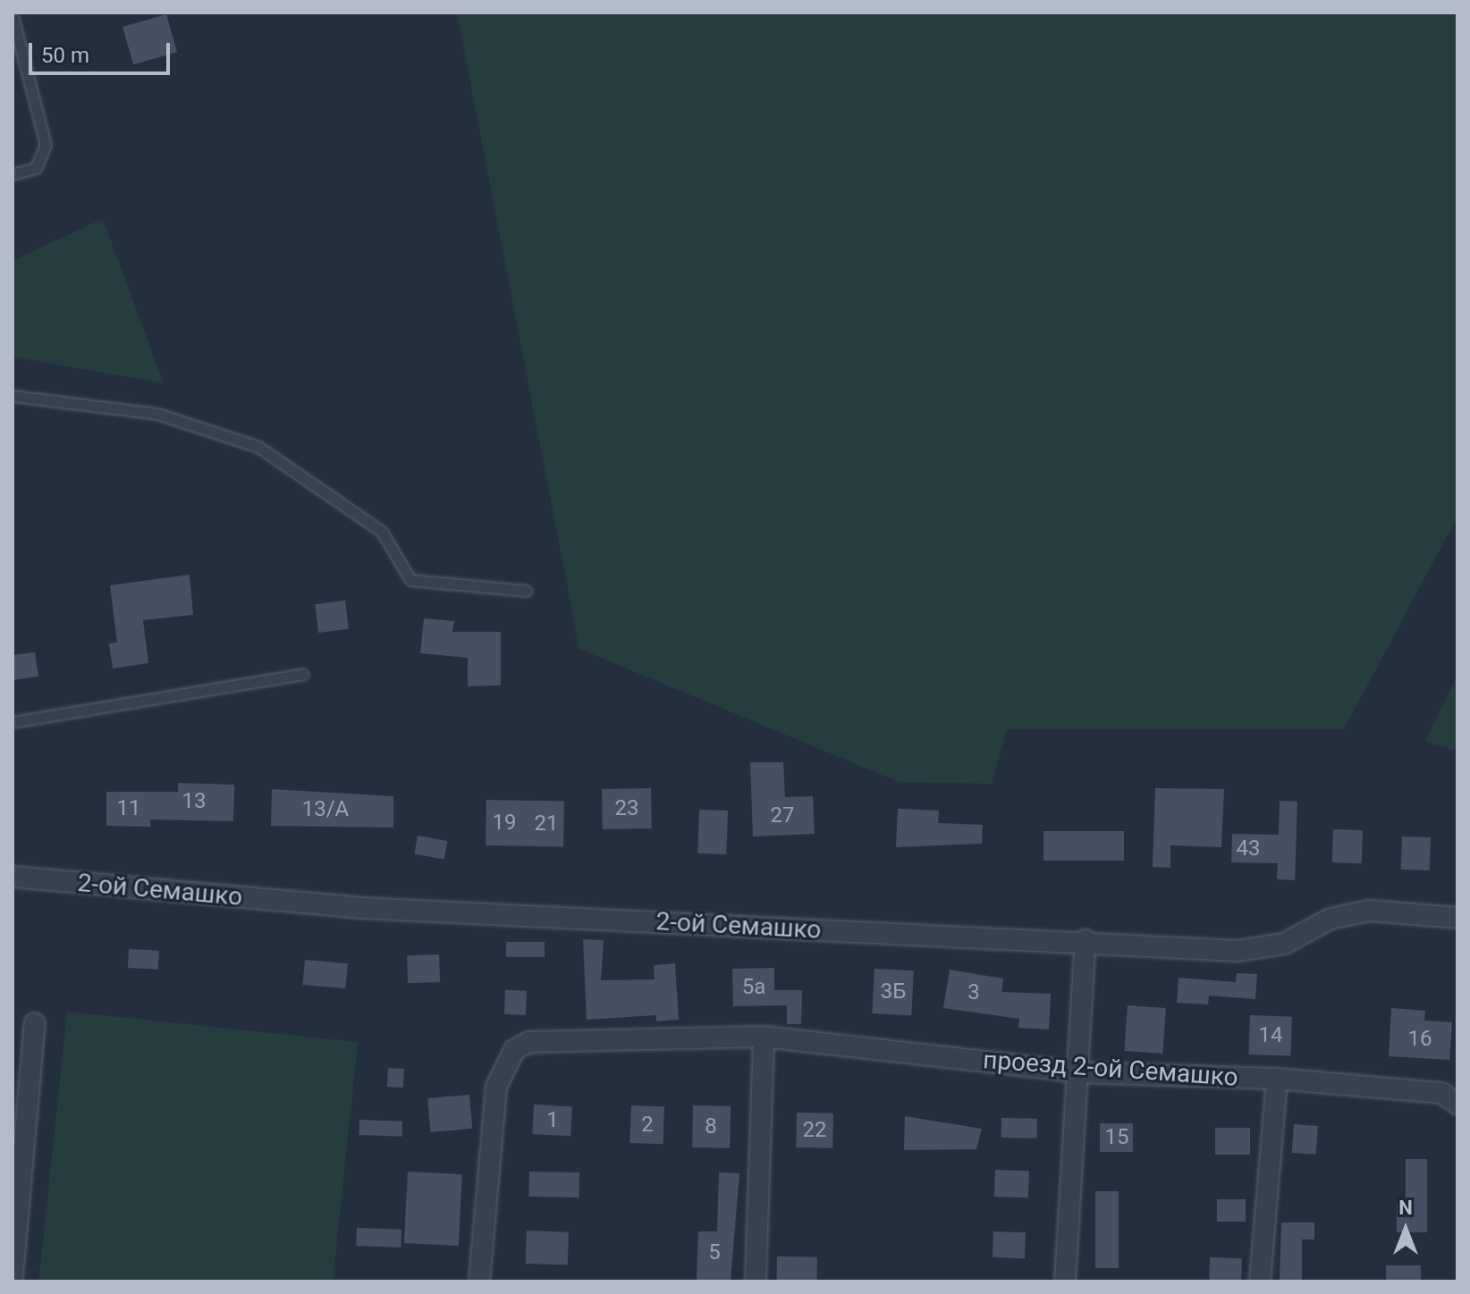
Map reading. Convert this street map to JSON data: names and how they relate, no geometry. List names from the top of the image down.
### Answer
{
  "streets": {
    "street": ["2-ой Семашко", "проезд 2-ой Семашко"]
  },
  "house_numbers": [
    "13",
    "11",
    "23",
    "13/А",
    "27",
    "19",
    "21",
    "43",
    "5а",
    "3Б",
    "3",
    "14",
    "16",
    "1",
    "2",
    "8",
    "22",
    "15",
    "5"
  ],
  "scale_bar": "50 m",
  "north": "top"
}
